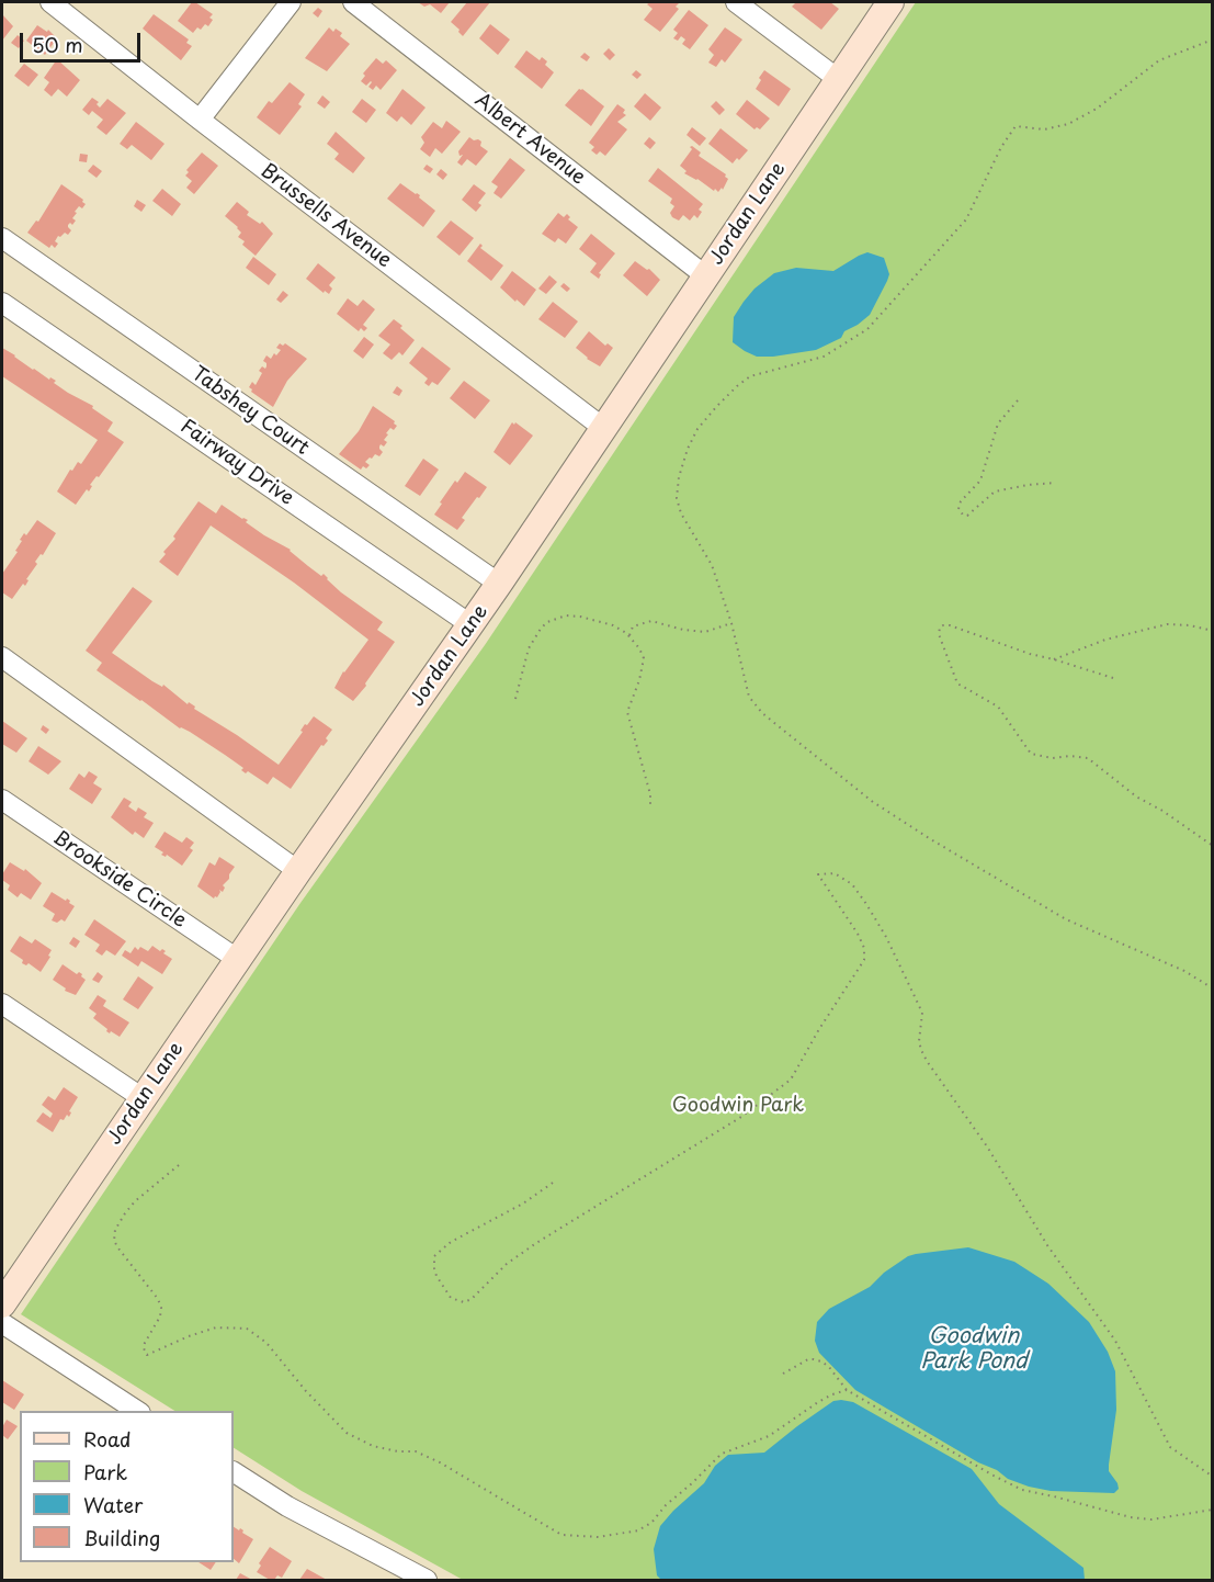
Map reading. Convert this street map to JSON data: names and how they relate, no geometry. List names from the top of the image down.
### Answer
{
  "streets": {
    "main road": ["Jordan Lane"],
    "street": [
      "Albert Avenue",
      "Brussells Avenue",
      "Tabshey Court",
      "Fairway Drive",
      "Brookside Circle"
    ]
  },
  "crossings": [
    ["Albert Avenue", "Jordan Lane"],
    ["Jordan Lane", "Brussells Avenue"],
    ["Jordan Lane", "Tabshey Court"],
    ["Jordan Lane", "Fairway Drive"],
    ["Jordan Lane", "Brookside Circle"]
  ],
  "water": ["Goodwin Park Pond"],
  "parks": ["Goodwin Park"],
  "legend": [
    "Road",
    "Park",
    "Water",
    "Building"
  ],
  "scale_bar": "50 m"
}
